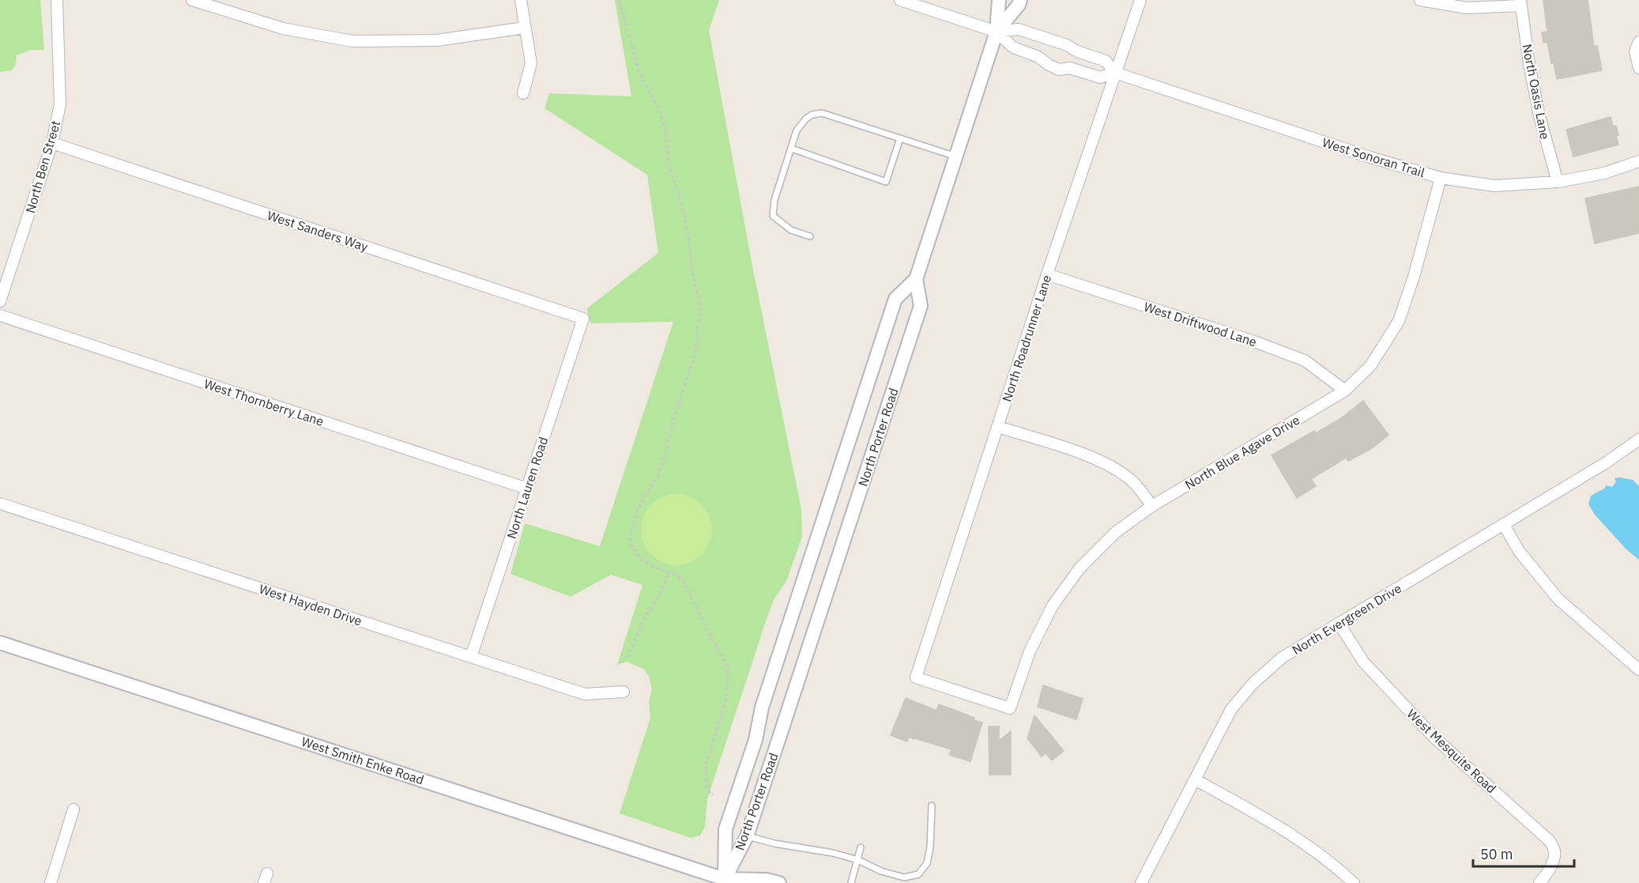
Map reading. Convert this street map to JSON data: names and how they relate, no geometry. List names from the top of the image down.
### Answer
{
  "streets": {
    "street": [
      "North Oasis Lane",
      "West Sonoran Trail",
      "North Ben Street",
      "West Sanders Way",
      "West Driftwood Lane",
      "North Roadrunner Lane",
      "West Thornberry Lane",
      "North Porter Road",
      "North Blue Agave Drive",
      "North Lauren Road",
      "West Hayden Drive",
      "North Evergreen Drive",
      "West Mesquite Road",
      "West Smith Enke Road"
    ]
  },
  "crossings": [
    ["North Oasis Lane", "West Sonoran Trail"],
    ["West Sonoran Trail", "North Roadrunner Lane"],
    ["West Sonoran Trail", "North Porter Road"],
    ["West Sonoran Trail", "North Blue Agave Drive"],
    ["North Ben Street", "West Sanders Way"],
    ["West Sanders Way", "North Lauren Road"],
    ["West Driftwood Lane", "North Roadrunner Lane"],
    ["West Driftwood Lane", "North Blue Agave Drive"],
    ["North Roadrunner Lane", "North Blue Agave Drive"],
    ["West Thornberry Lane", "North Lauren Road"],
    ["North Porter Road", "West Smith Enke Road"],
    ["North Lauren Road", "West Hayden Drive"],
    ["North Evergreen Drive", "West Mesquite Road"]
  ],
  "scale_bar": "50 m"
}
